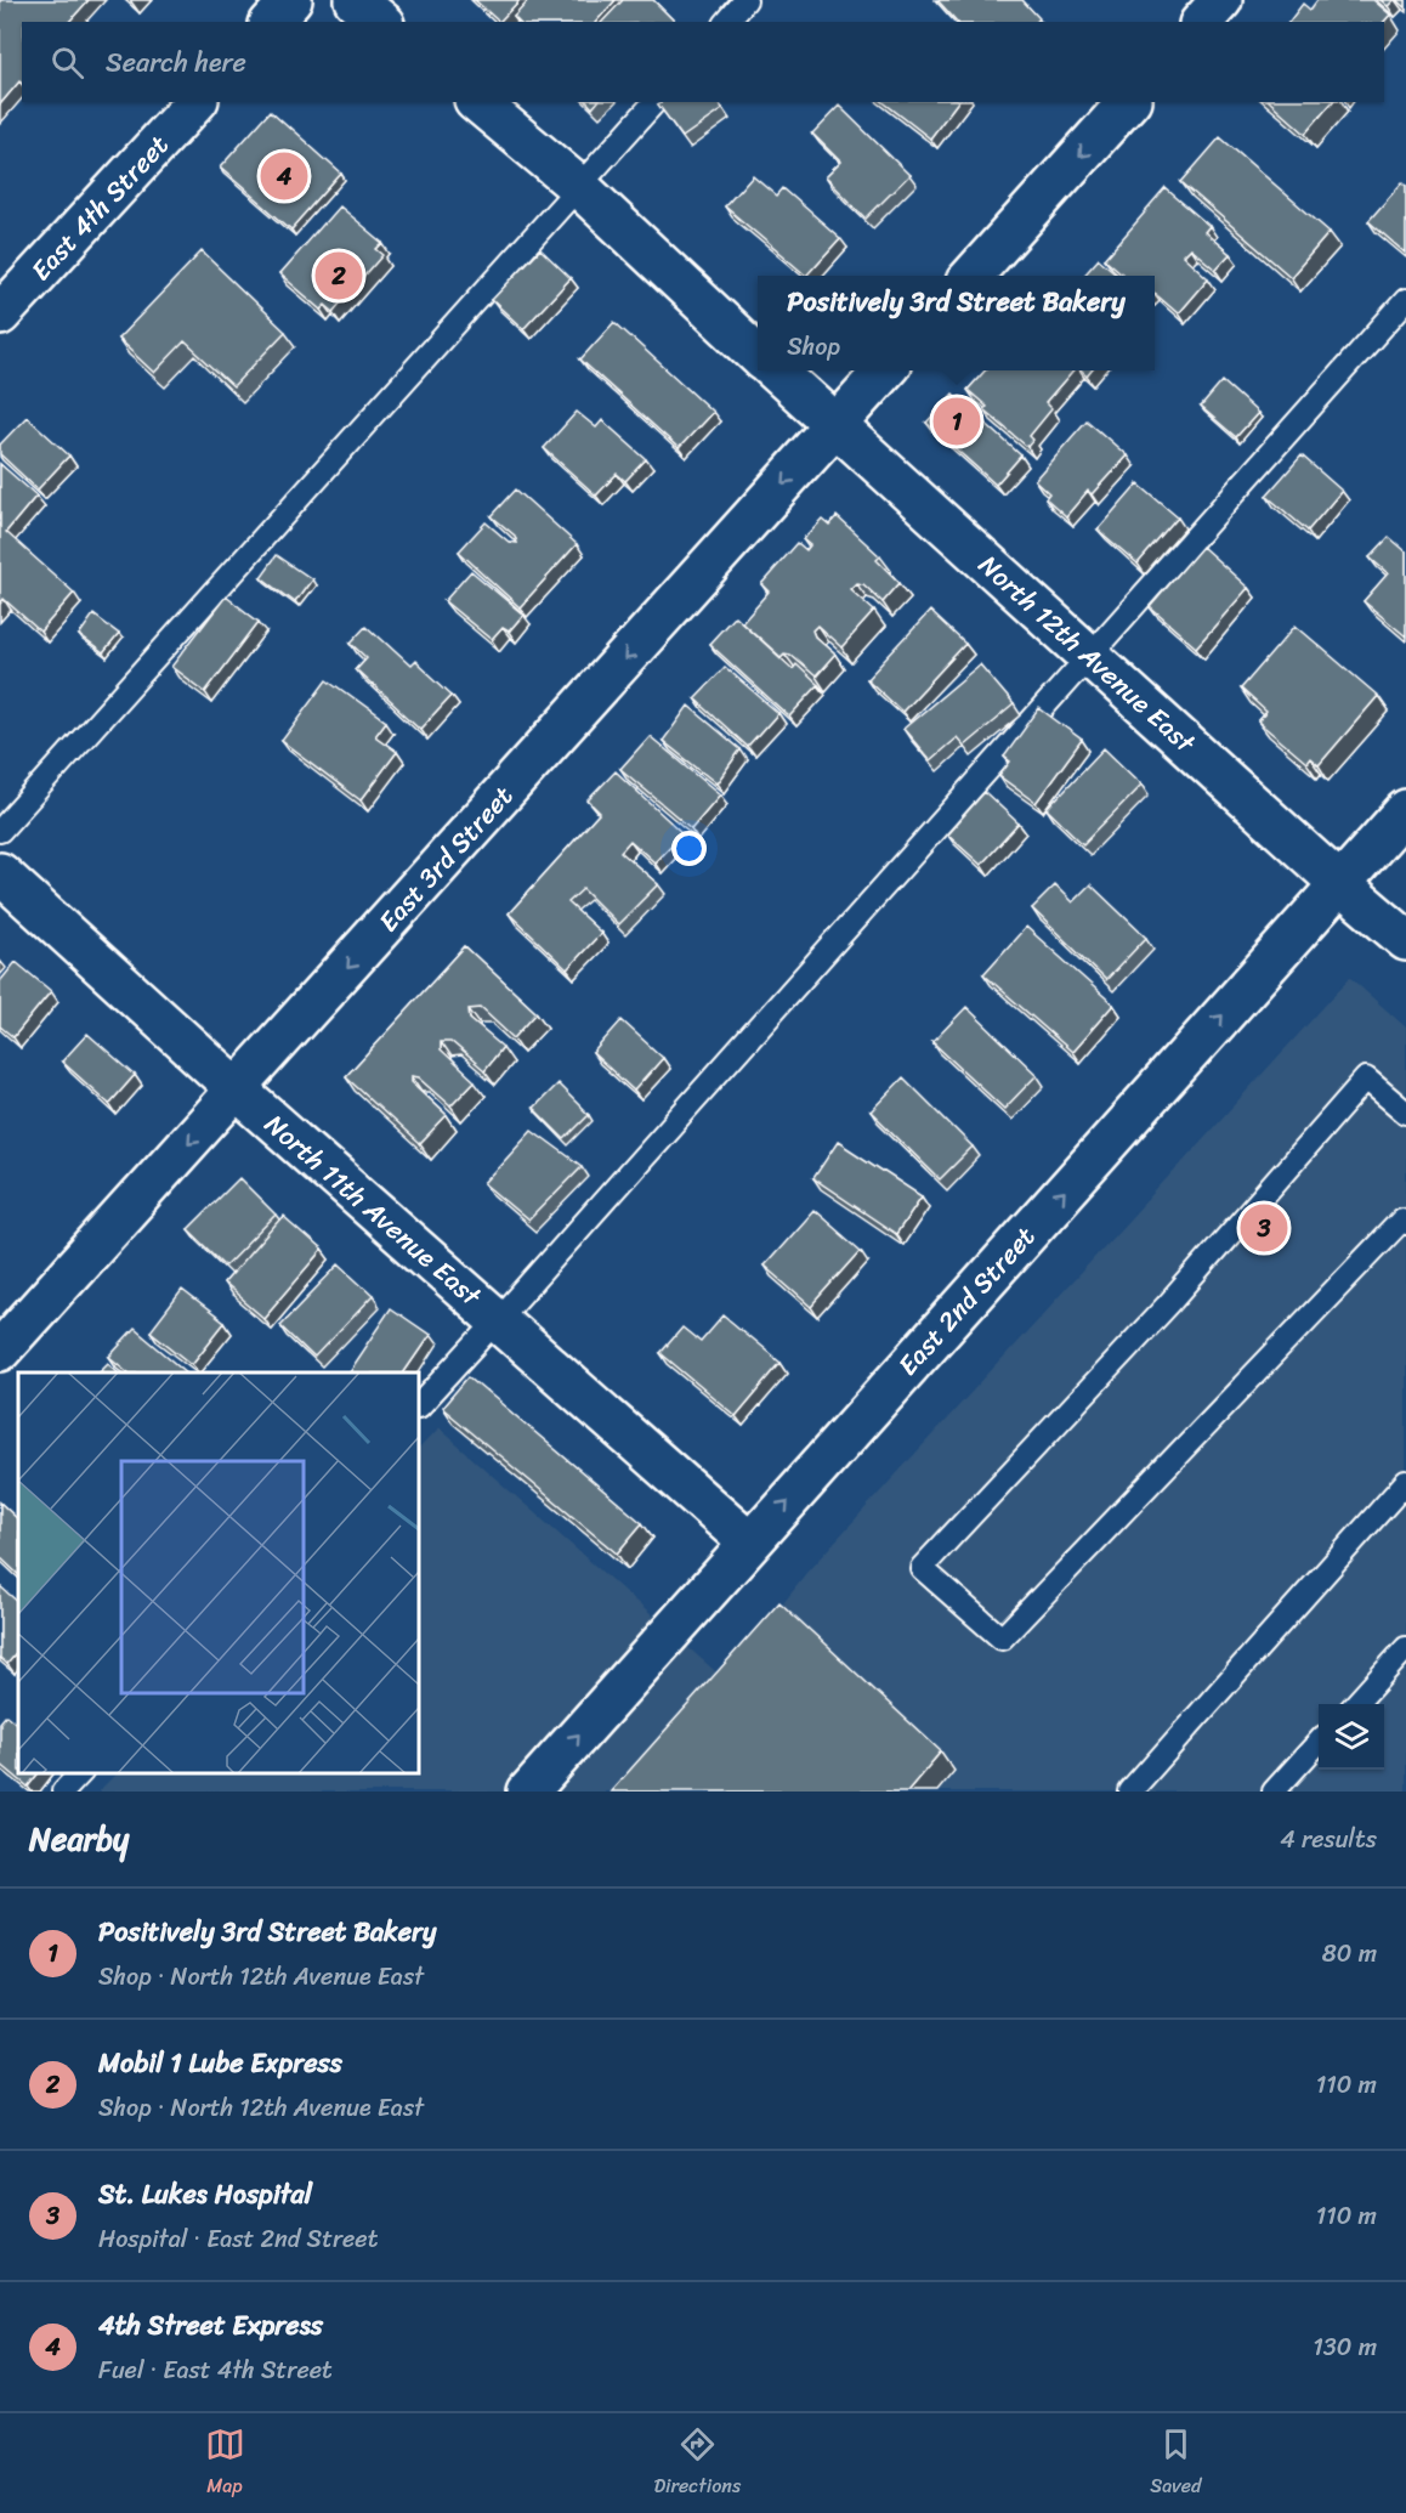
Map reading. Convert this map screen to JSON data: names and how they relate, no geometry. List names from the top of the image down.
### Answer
{
  "streets": {
    "street": [
      "East 4th Street",
      "North 12th Avenue East",
      "East 3rd Street",
      "North 11th Avenue East",
      "East 2nd Street"
    ]
  },
  "crossings": [
    ["North 12th Avenue East", "East 3rd Street"],
    ["North 12th Avenue East", "East 2nd Street"],
    ["East 3rd Street", "North 11th Avenue East"],
    ["North 11th Avenue East", "East 2nd Street"]
  ],
  "one_way": ["East 3rd Street", "East 2nd Street"],
  "page": {
    "search": "Search here",
    "pins": [
      "4",
      "2",
      "1",
      "3"
    ],
    "popup": ["Positively 3rd Street Bakery", "Shop"],
    "heading": ["Nearby", "4 results"],
    "list": [
      {
        "mark": "1",
        "name": "Positively 3rd Street Bakery",
        "note": "Shop · North 12th Avenue East",
        "value": "80 m"
      },
      {
        "mark": "2",
        "name": "Mobil 1 Lube Express",
        "note": "Shop · North 12th Avenue East",
        "value": "110 m"
      },
      {
        "mark": "3",
        "name": "St. Lukes Hospital",
        "note": "Hospital · East 2nd Street",
        "value": "110 m"
      },
      {
        "mark": "4",
        "name": "4th Street Express",
        "note": "Fuel · East 4th Street",
        "value": "130 m"
      }
    ],
    "nav": ["Map", "Directions", "Saved"]
  }
}
